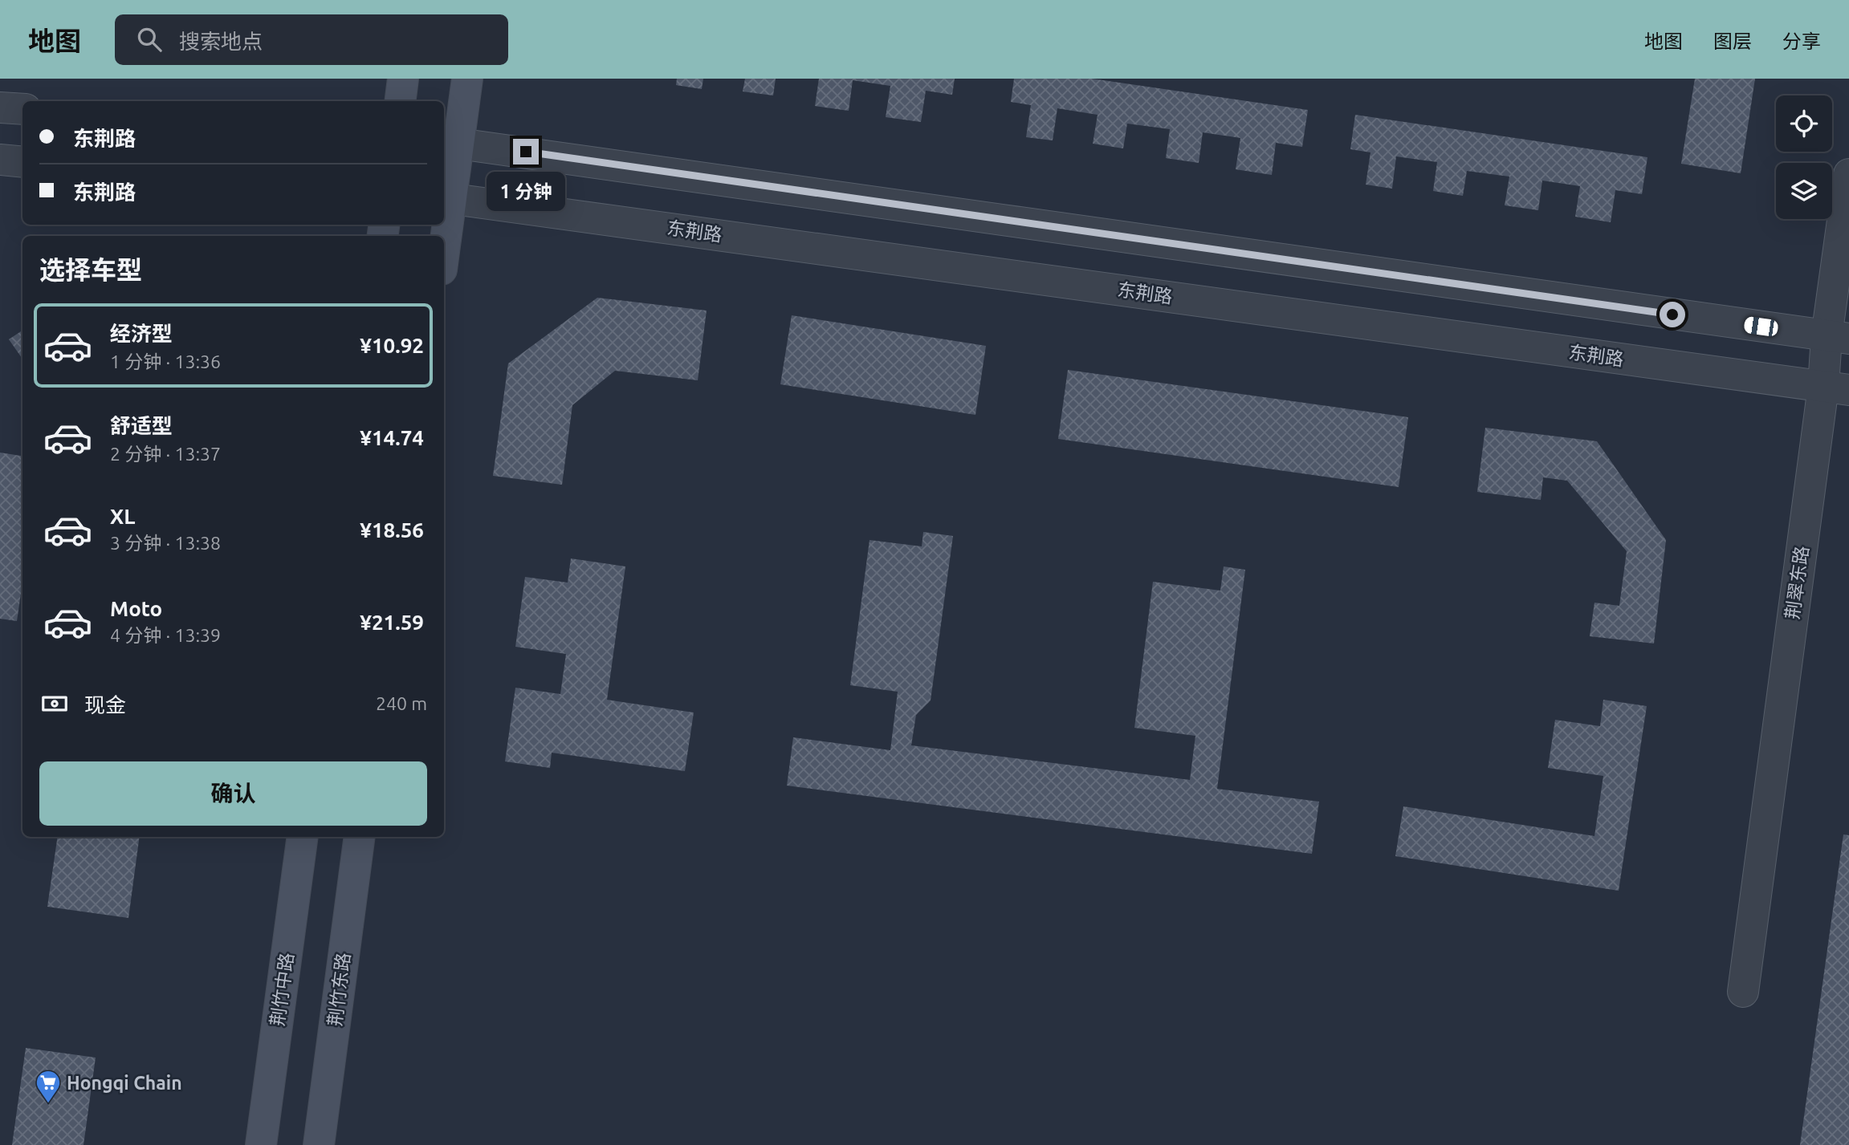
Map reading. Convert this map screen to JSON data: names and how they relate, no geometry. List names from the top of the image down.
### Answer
{
  "streets": {
    "main road": ["荆竹中路", "荆竹东路"],
    "street": ["东荆路", "荆翠东路"]
  },
  "crossings": [
    ["东荆路", "荆翠东路"]
  ],
  "places": {
    "supermarket": ["Hongqi Chain"]
  },
  "page": {
    "header": "地图",
    "search": "搜索地点",
    "nav": ["地图", "图层", "分享"],
    "banner": ["东荆路", "东荆路"],
    "bubble": "1 分钟",
    "heading": "选择车型",
    "list": [
      {
        "name": "经济型",
        "note": "1 分钟 · 13:36",
        "value": "¥10.92"
      },
      {
        "name": "舒适型",
        "note": "2 分钟 · 13:37",
        "value": "¥14.74"
      },
      {
        "name": "XL",
        "note": "3 分钟 · 13:38",
        "value": "¥18.56"
      },
      {
        "name": "Moto",
        "note": "4 分钟 · 13:39",
        "value": "¥21.59"
      }
    ],
    "pay": ["现金", "240 m"],
    "buttons": "确认"
  }
}
